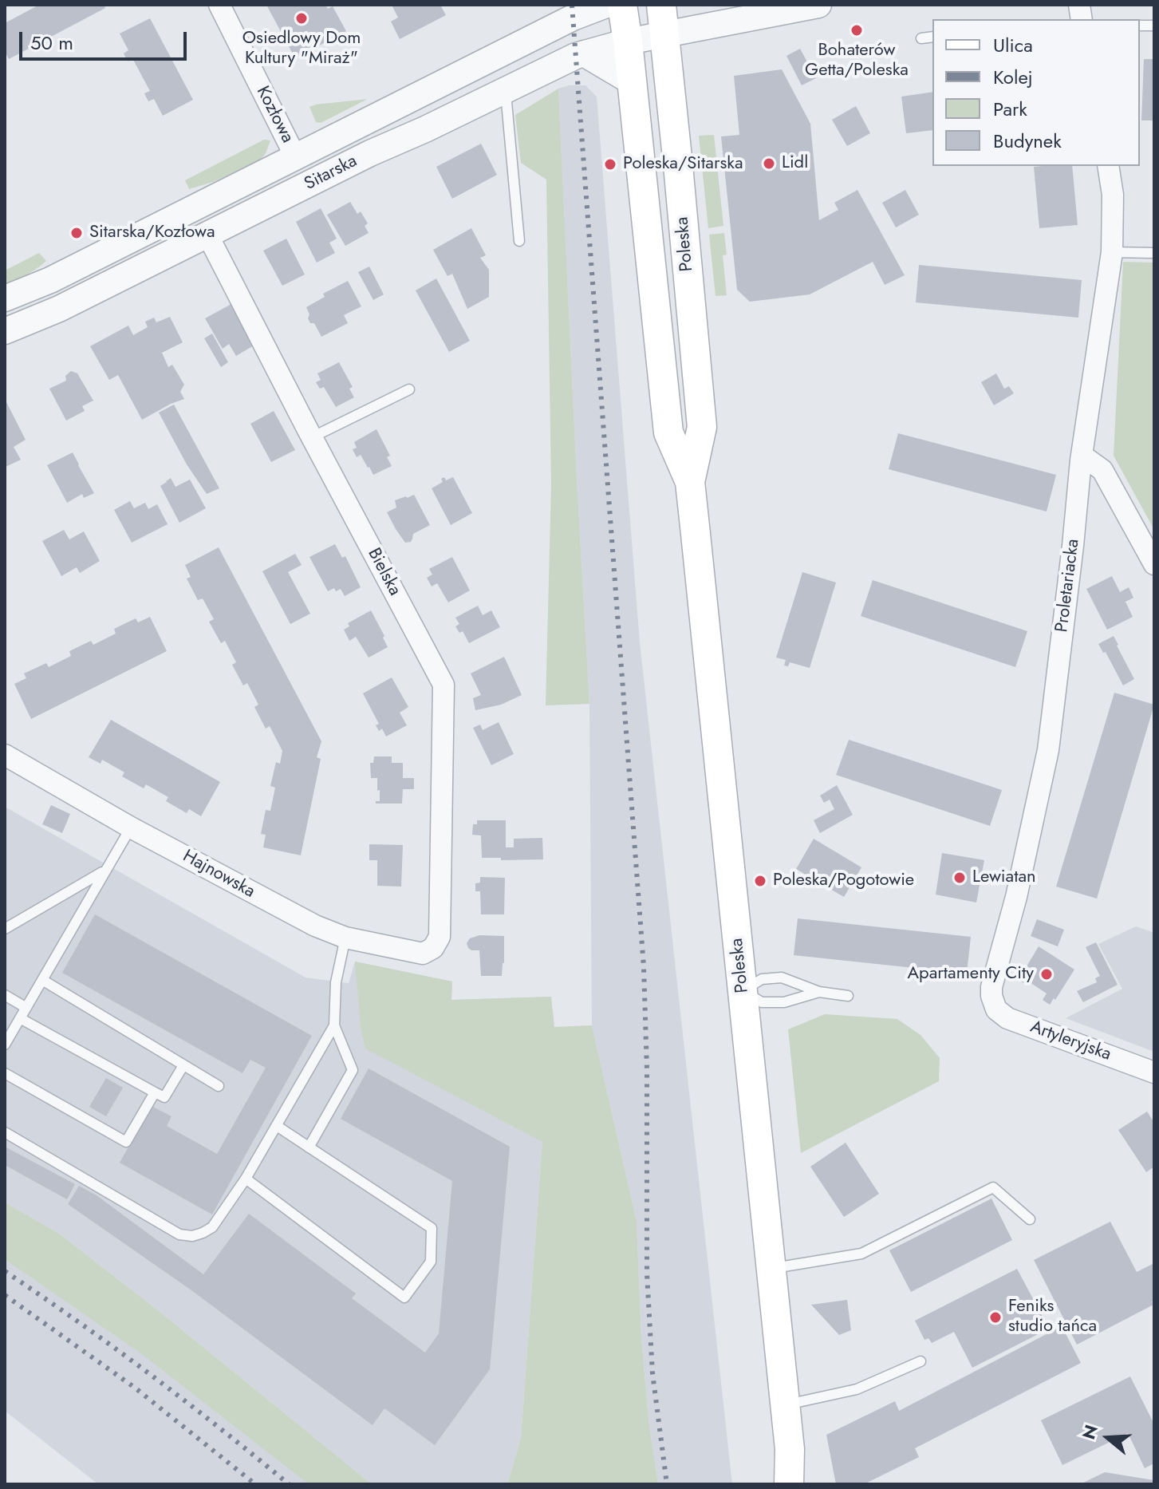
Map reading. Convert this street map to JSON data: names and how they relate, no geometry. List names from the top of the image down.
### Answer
{
  "streets": {
    "main road": ["Poleska"],
    "street": [
      "Kozłowa",
      "Sitarska",
      "Bielska",
      "Proletariacka",
      "Hajnowska",
      "Artyleryjska"
    ]
  },
  "crossings": [
    ["Kozłowa", "Sitarska"],
    ["Sitarska", "Poleska"],
    ["Sitarska", "Bielska"],
    ["Bielska", "Hajnowska"],
    ["Proletariacka", "Artyleryjska"]
  ],
  "places": [
    "Osiedlowy Dom Kultury \"Miraż\"",
    "Bohaterów Getta/Poleska",
    "Lidl",
    "Poleska/Sitarska",
    "Sitarska/Kozłowa",
    "Lewiatan",
    "Poleska/Pogotowie",
    "Apartamenty City",
    "Feniks studio tańca"
  ],
  "legend": [
    "Ulica",
    "Kolej",
    "Park",
    "Budynek"
  ],
  "scale_bar": "50 m",
  "north": "left"
}
